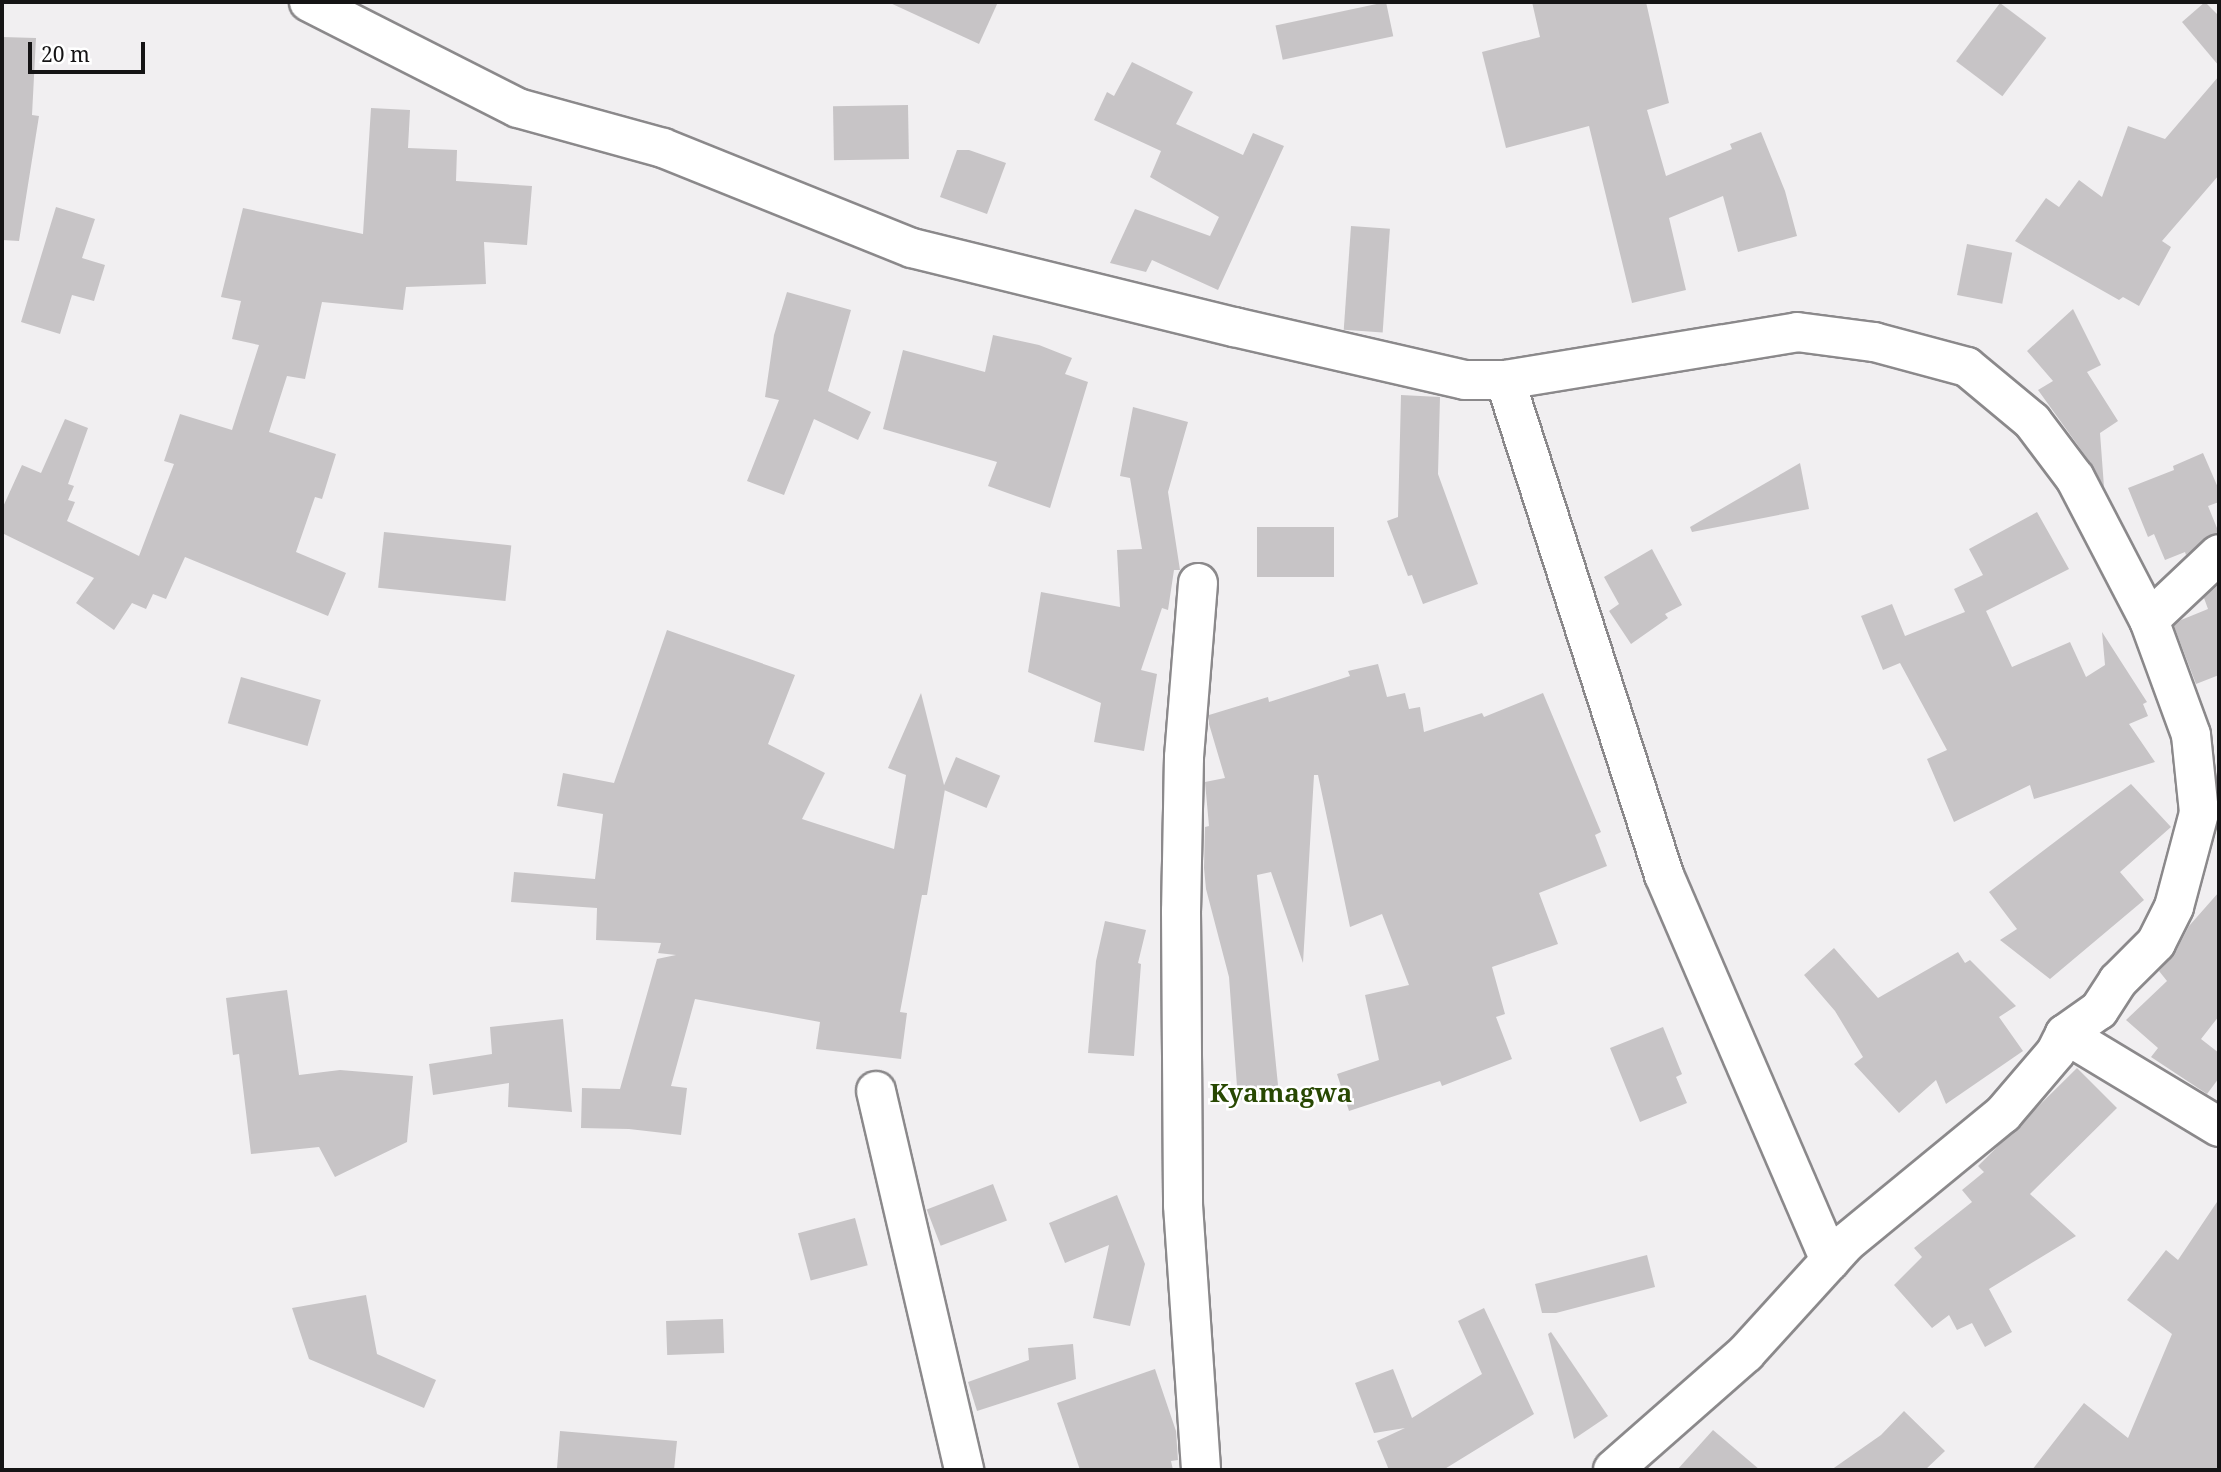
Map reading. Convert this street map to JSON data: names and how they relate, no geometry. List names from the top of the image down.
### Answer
{
  "districts": ["Kyamagwa"],
  "scale_bar": "20 m"
}
